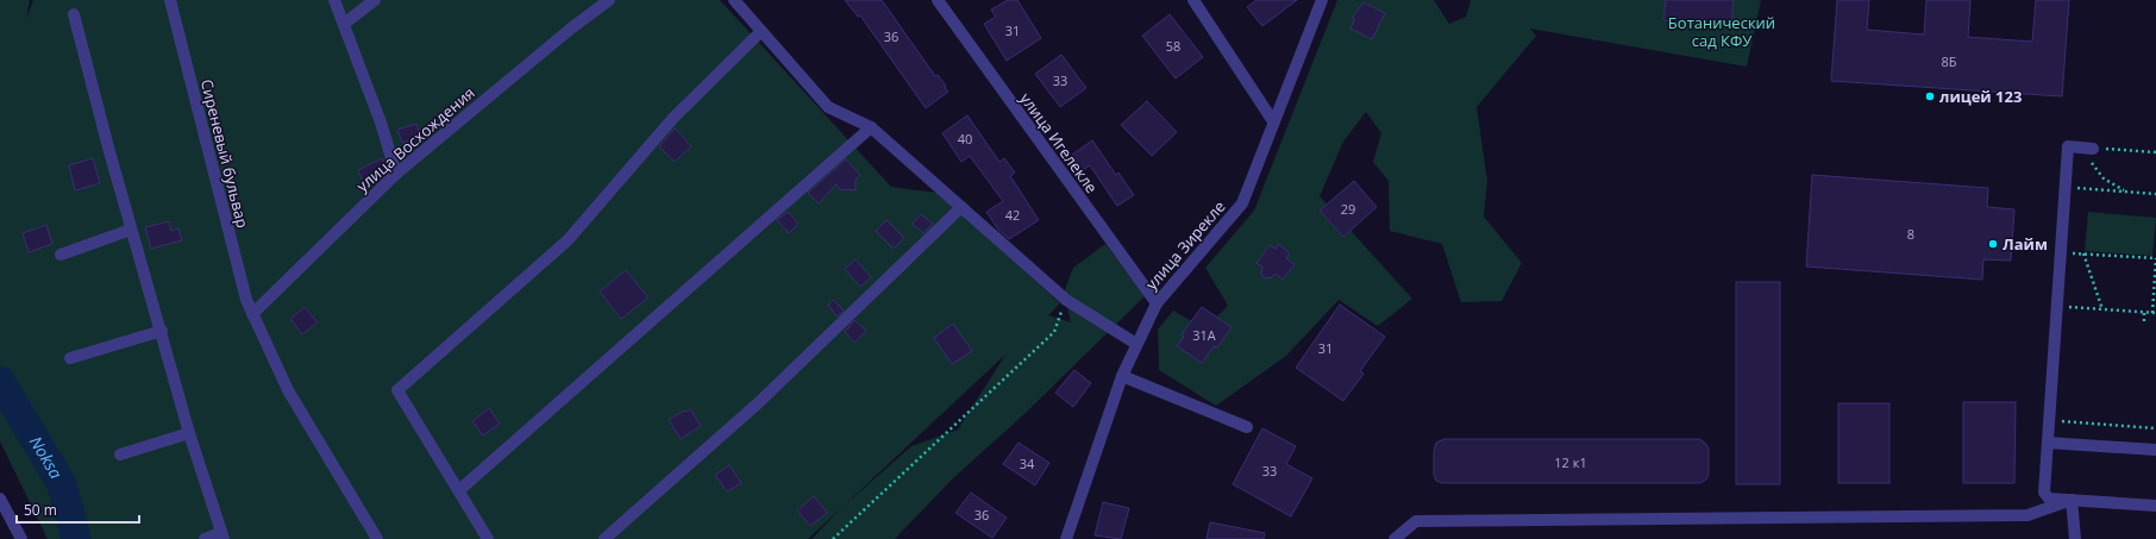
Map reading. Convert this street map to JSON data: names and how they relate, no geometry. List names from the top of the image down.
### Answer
{
  "streets": {
    "street": [
      "улица Восхождения",
      "улица Игелекле",
      "Сиреневый бульвар",
      "улица Зирекле"
    ]
  },
  "crossings": [
    ["улица Восхождения", "Сиреневый бульвар"],
    ["улица Игелекле", "улица Зирекле"]
  ],
  "water": ["Noksa"],
  "parks": ["Ботанический сад КФУ"],
  "places": ["лицей 123", "Лайм"],
  "house_numbers": [
    "31",
    "36",
    "58",
    "8Б",
    "33",
    "40",
    "29",
    "42",
    "8",
    "31А",
    "31",
    "12 к1",
    "34",
    "33",
    "36"
  ],
  "scale_bar": "50 m"
}
